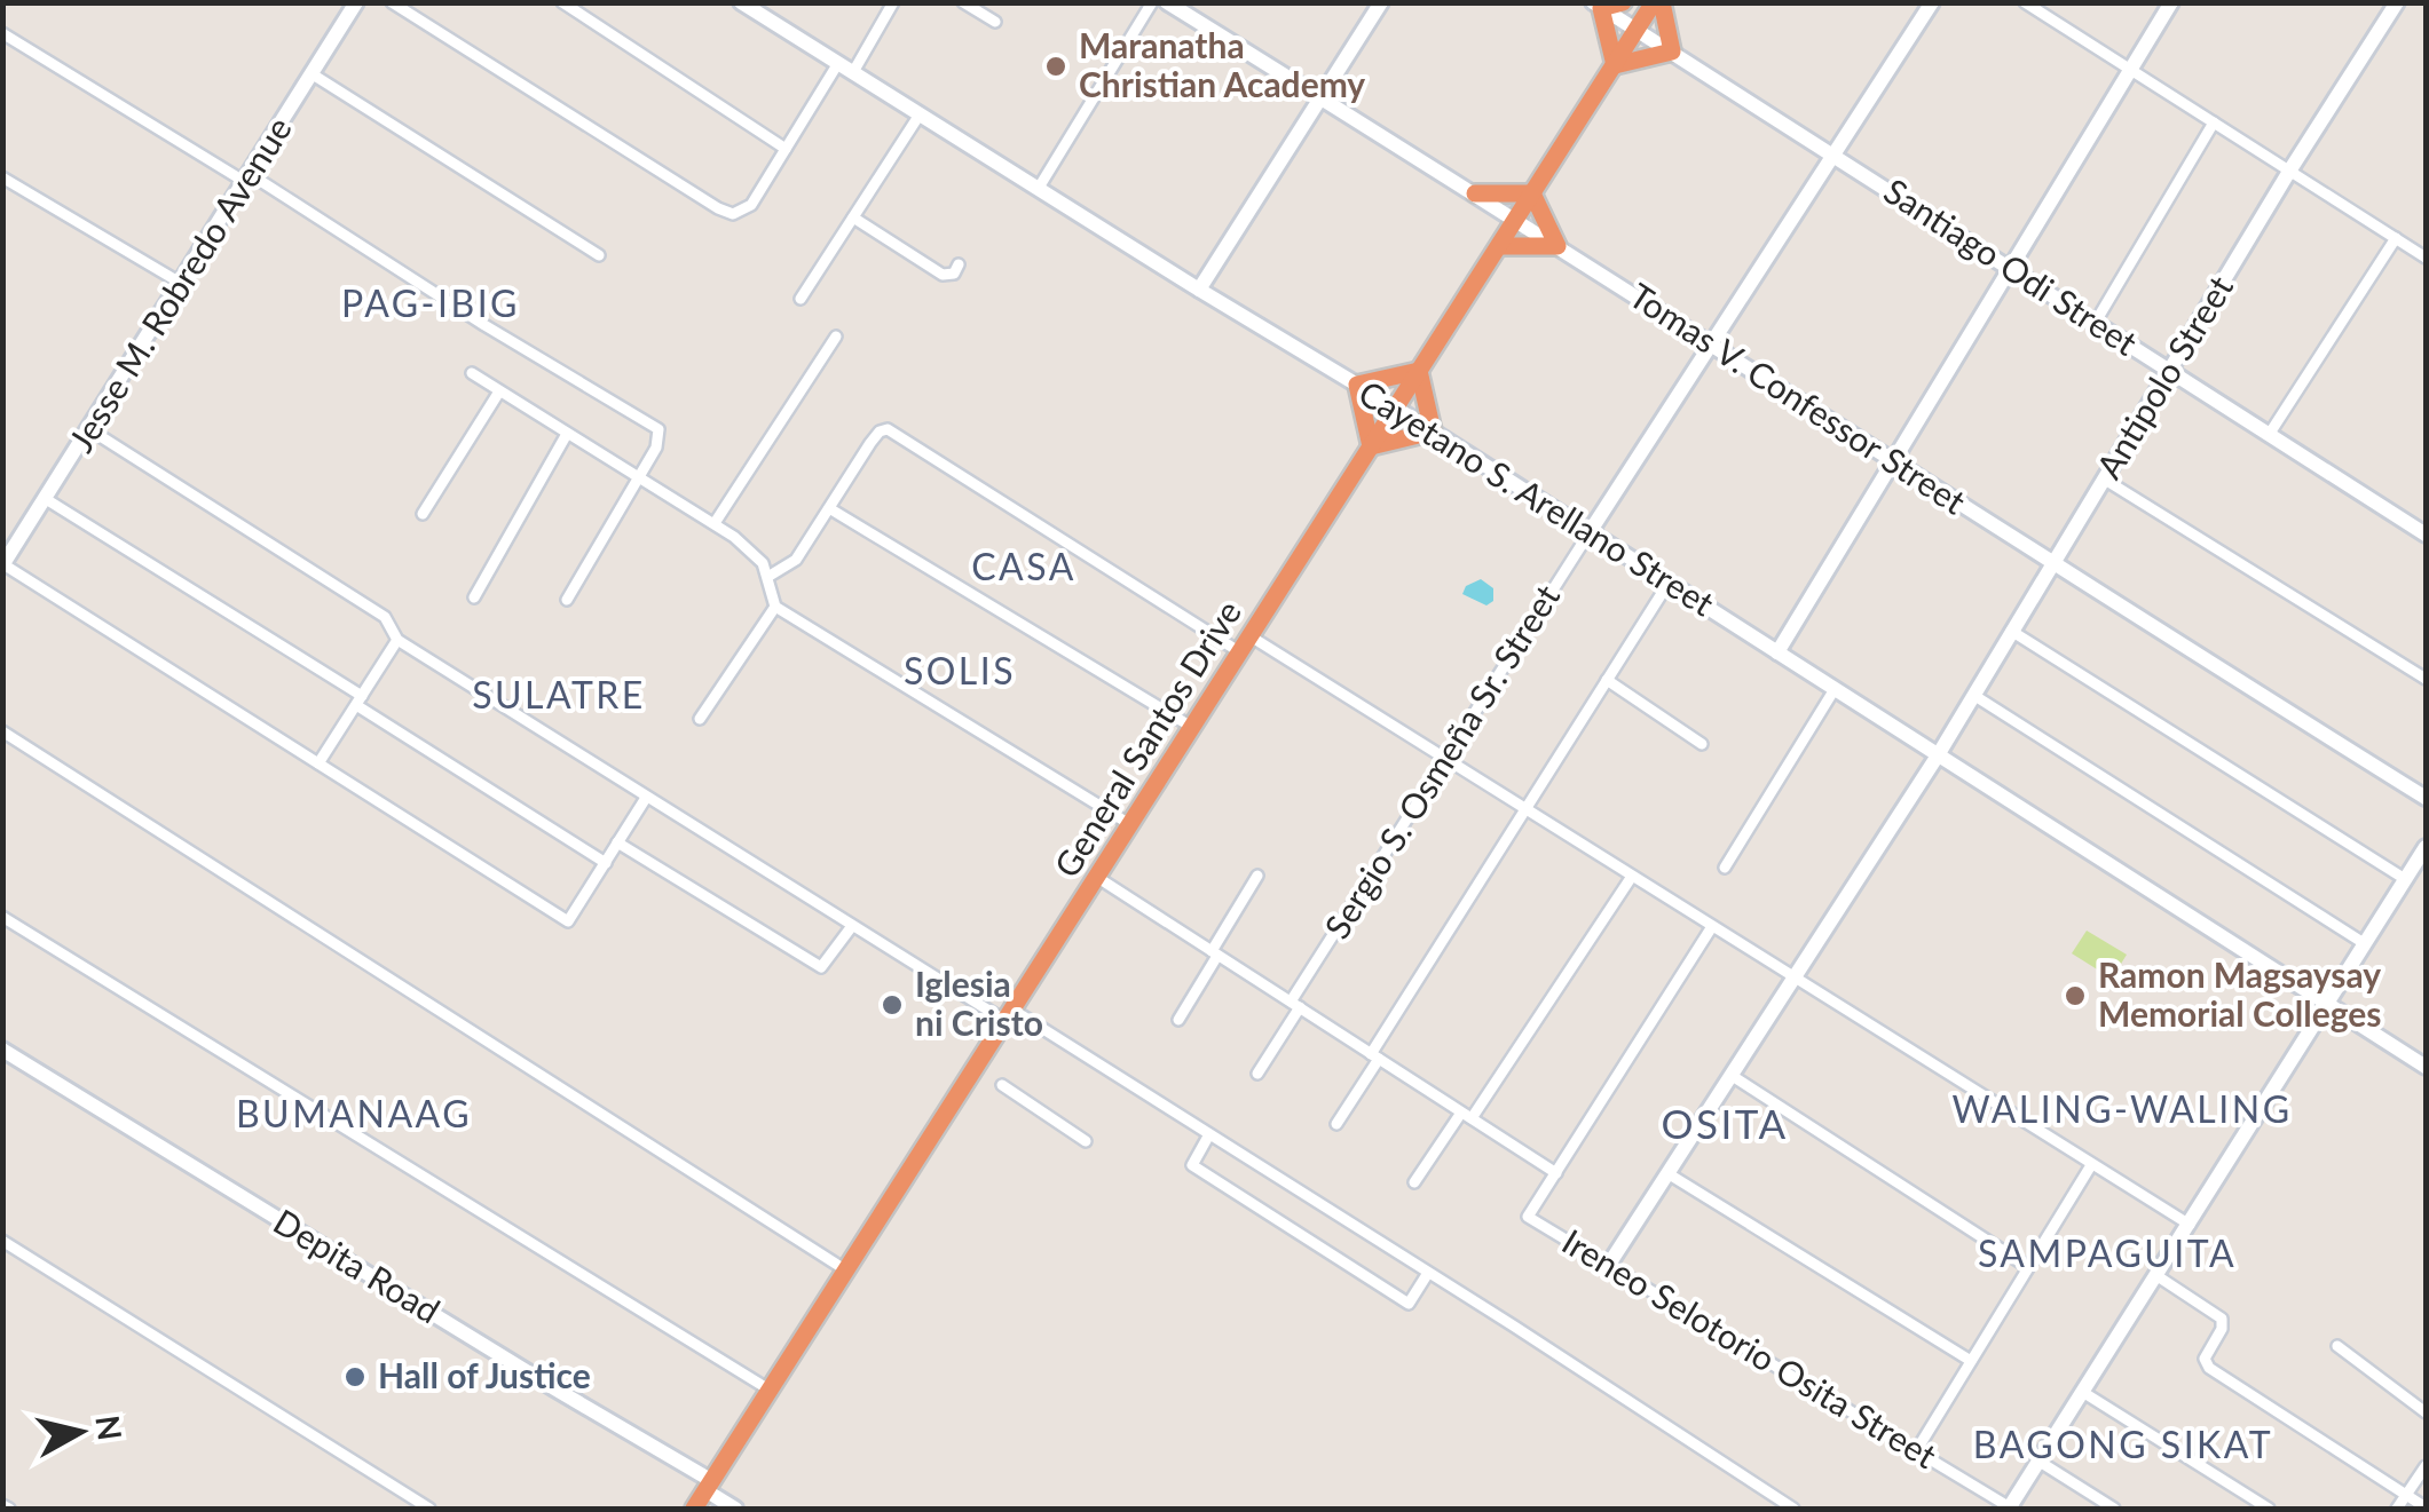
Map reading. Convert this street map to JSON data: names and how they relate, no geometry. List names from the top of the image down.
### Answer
{
  "streets": {
    "highway": ["General Santos Drive"],
    "street": [
      "Santiago Odi Street",
      "Jesse M. Robredo Avenue",
      "Antipolo Street",
      "Tomas V. Confessor Street",
      "Cayetano S. Arellano Street",
      "Sergio S. Osmeña Sr. Street",
      "Depita Road",
      "Ireneo Selotorio Osita Street"
    ]
  },
  "crossings": [
    ["Santiago Odi Street", "Antipolo Street"],
    ["Santiago Odi Street", "General Santos Drive"],
    ["Santiago Odi Street", "Sergio S. Osmeña Sr. Street"],
    ["Antipolo Street", "Tomas V. Confessor Street"],
    ["Antipolo Street", "Cayetano S. Arellano Street"],
    ["Antipolo Street", "Ireneo Selotorio Osita Street"],
    ["Tomas V. Confessor Street", "General Santos Drive"],
    ["Tomas V. Confessor Street", "Sergio S. Osmeña Sr. Street"],
    ["Cayetano S. Arellano Street", "General Santos Drive"],
    ["Cayetano S. Arellano Street", "Sergio S. Osmeña Sr. Street"],
    ["General Santos Drive", "Depita Road"]
  ],
  "districts": [
    "PAG-IBIG",
    "CASA",
    "SOLIS",
    "SULATRE",
    "WALING-WALING",
    "BUMANAAG",
    "OSITA",
    "SAMPAGUITA",
    "BAGONG SIKAT"
  ],
  "places": [
    "Maranatha Christian Academy",
    "Ramon Magsaysay Memorial Colleges",
    "Iglesia ni Cristo",
    "Hall of Justice"
  ],
  "north": "right"
}
